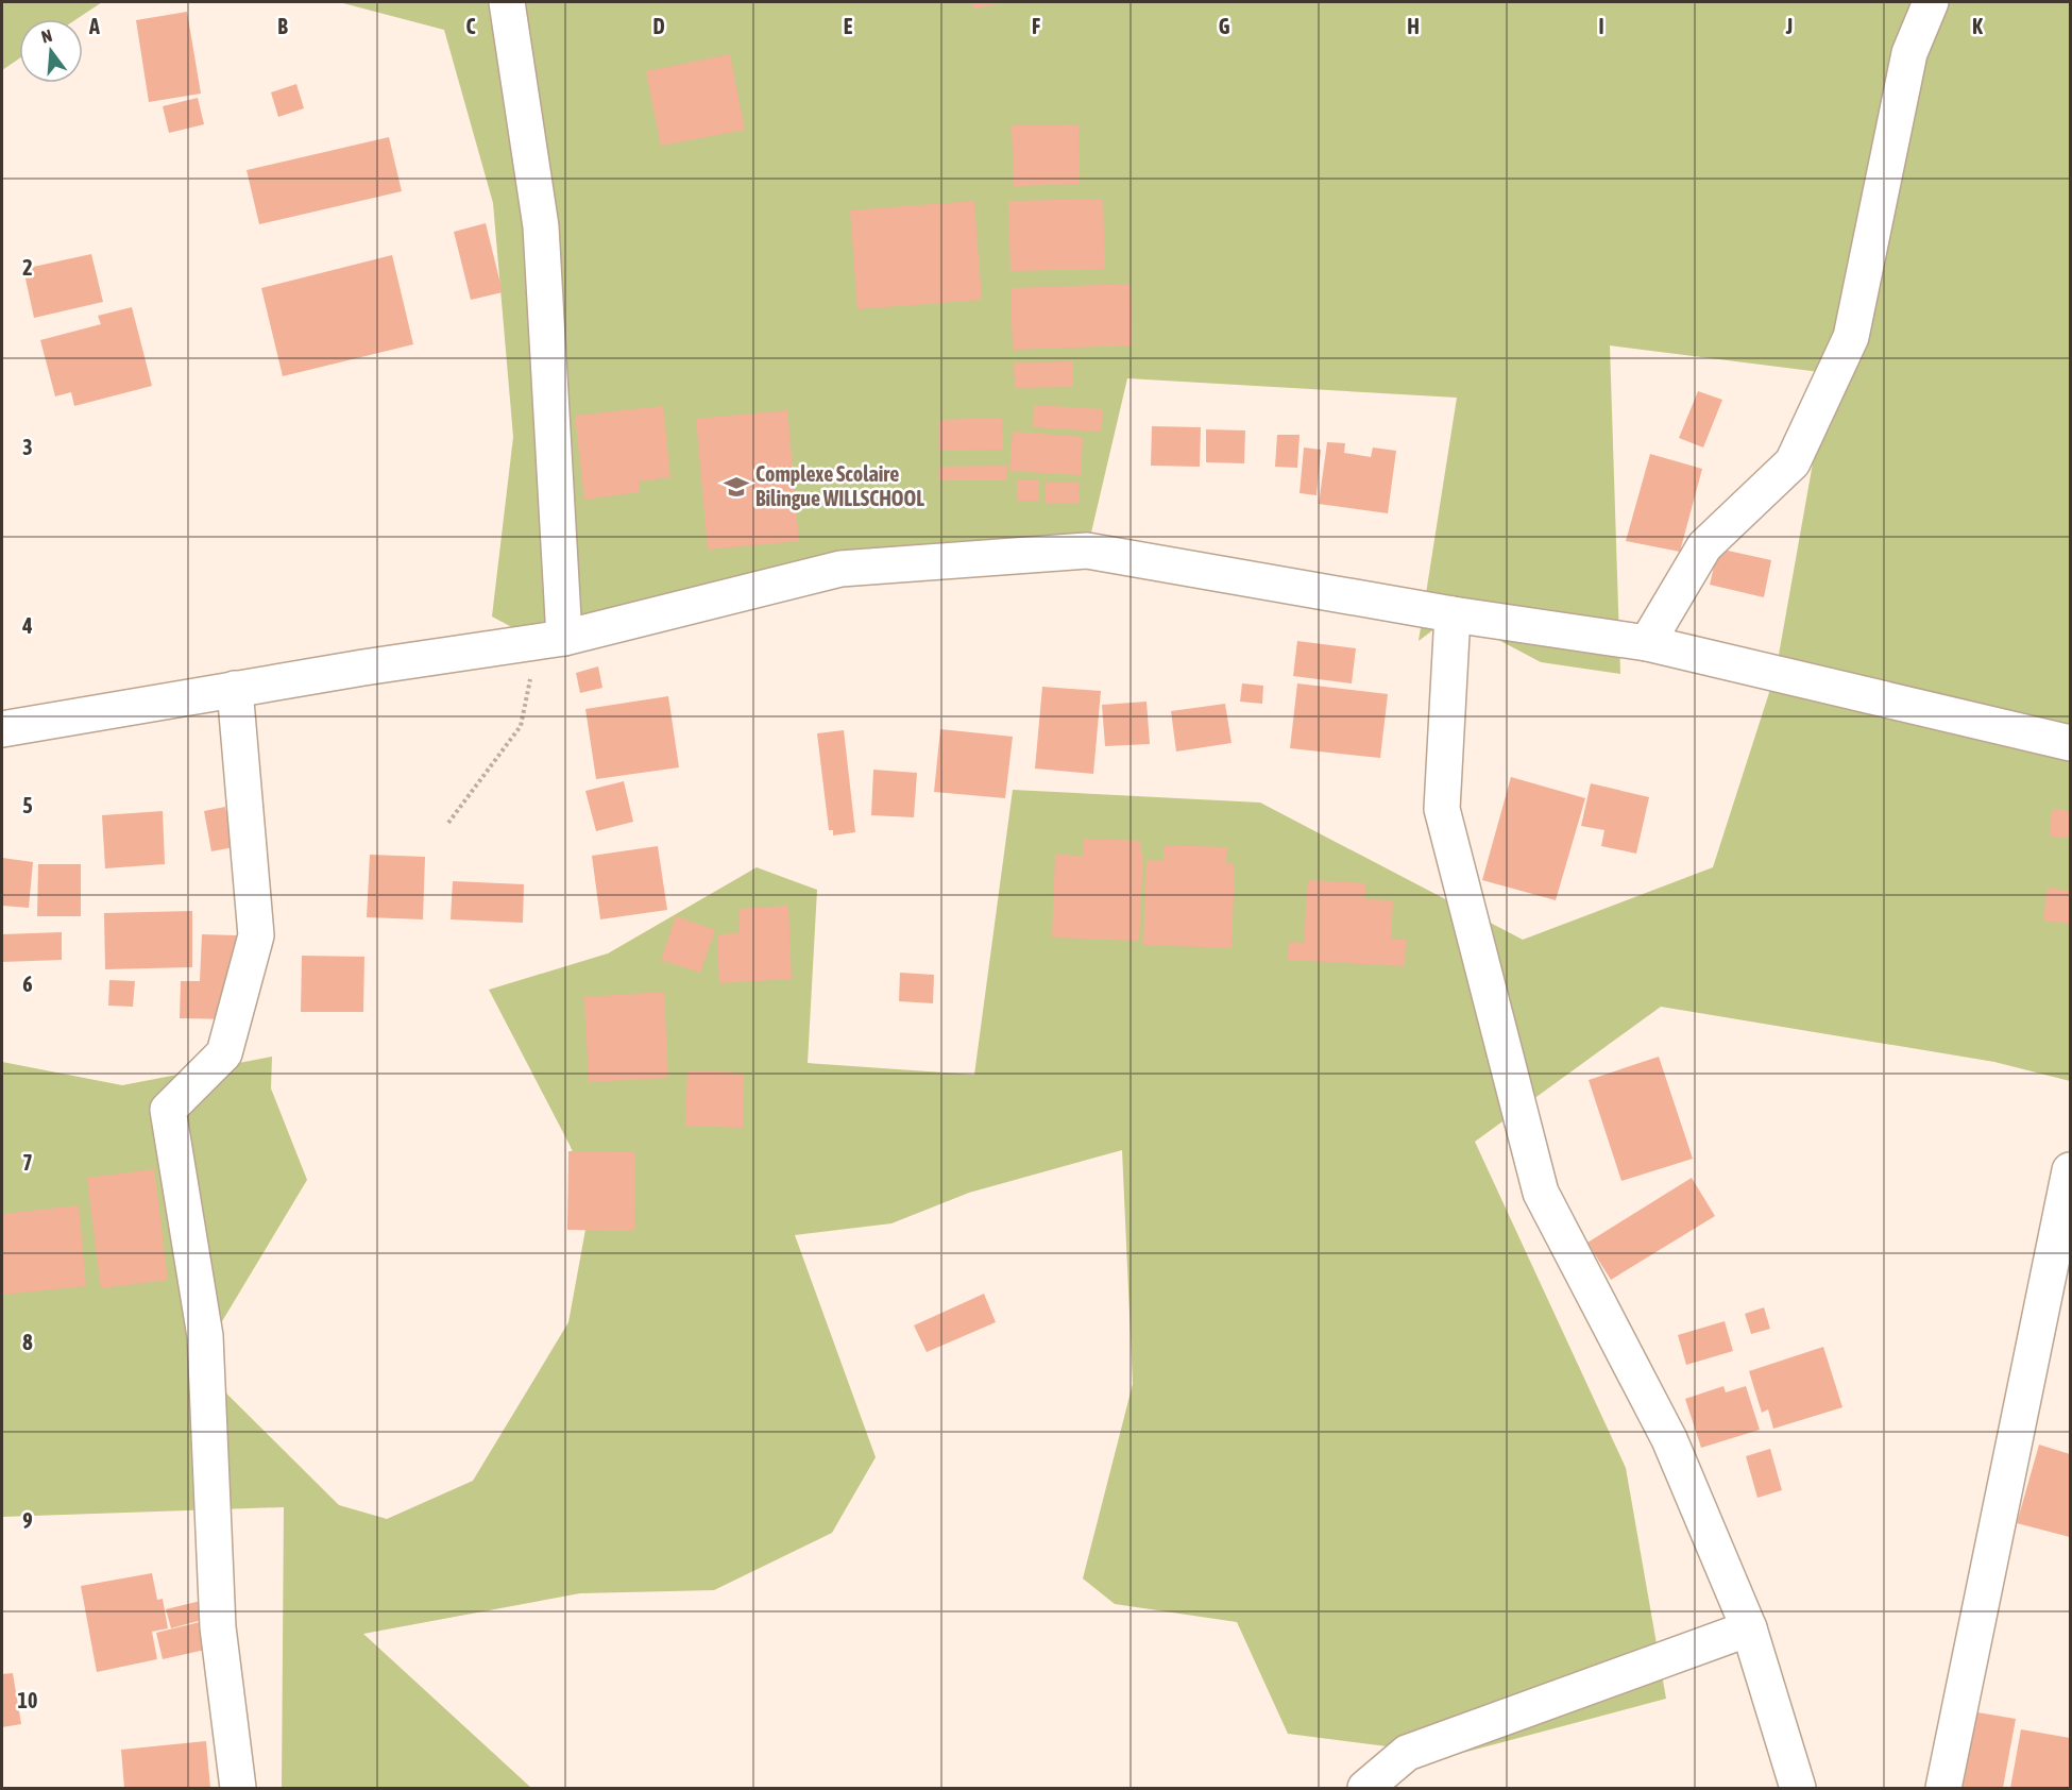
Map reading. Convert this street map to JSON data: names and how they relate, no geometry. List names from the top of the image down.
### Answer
{
  "places": {
    "school or university": ["Complexe Scolaire Bilingue WILLSCHOOL"]
  },
  "north": "top",
  "grid": {
    "columns": [
      "A",
      "B",
      "C",
      "D",
      "E",
      "F",
      "G",
      "H",
      "I",
      "J",
      "K"
    ],
    "rows": [
      "2",
      "3",
      "4",
      "5",
      "6",
      "7",
      "8",
      "9",
      "10"
    ]
  }
}
